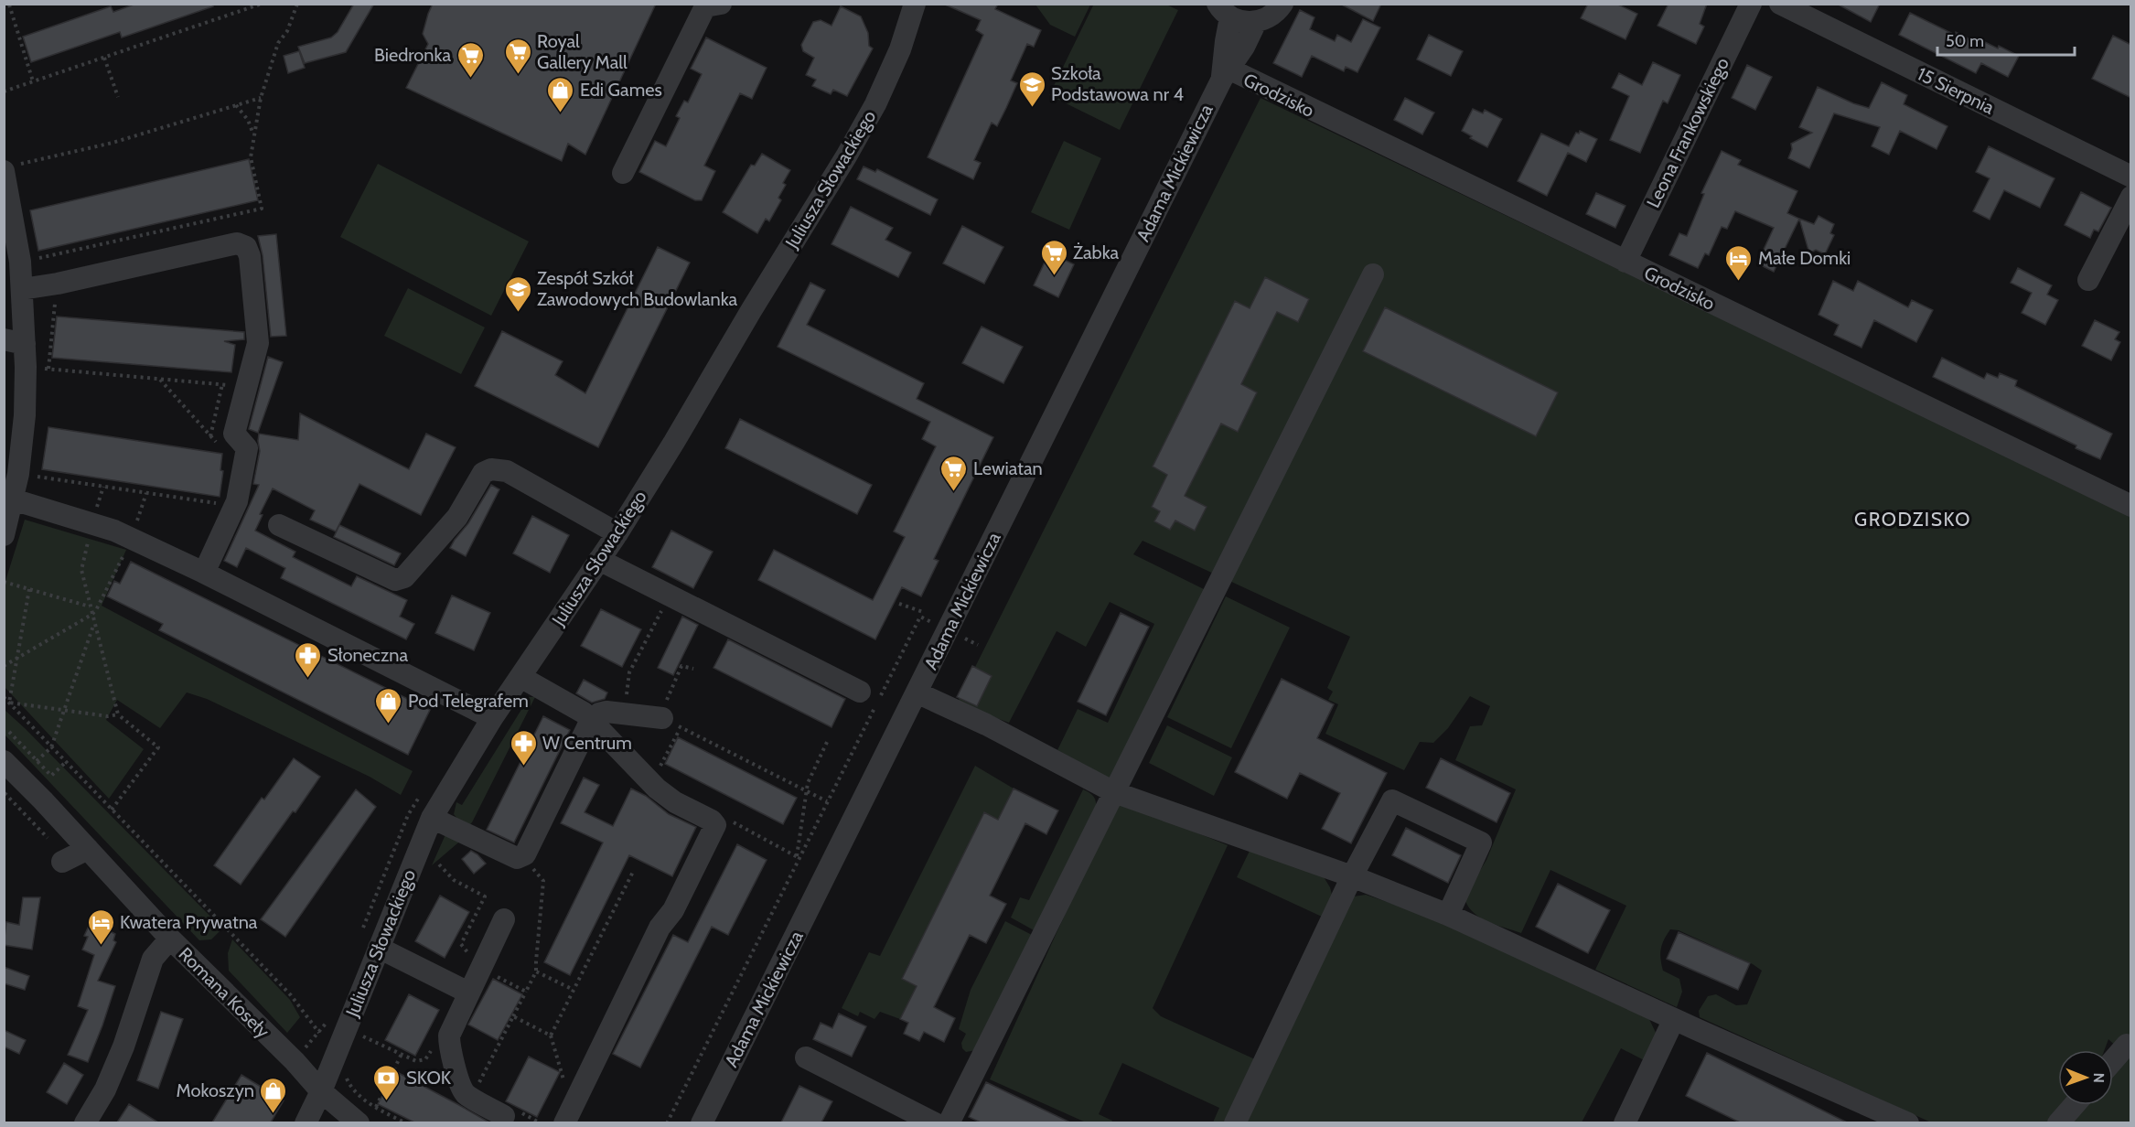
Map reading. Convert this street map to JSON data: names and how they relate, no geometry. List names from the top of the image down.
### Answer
{
  "streets": {
    "street": [
      "15 Sierpnia",
      "Grodzisko",
      "Leona Frankowskiego",
      "Adama Mickiewicza",
      "Juliusza Słowackiego",
      "Romana Koseły"
    ]
  },
  "crossings": [
    ["Grodzisko", "Leona Frankowskiego"],
    ["Grodzisko", "Adama Mickiewicza"],
    ["Juliusza Słowackiego", "Romana Koseły"]
  ],
  "districts": ["GRODZISKO"],
  "places": {
    "supermarket": [
      "Royal Gallery Mall",
      "Biedronka",
      "Żabka",
      "Lewiatan"
    ],
    "school or university": ["Szkoła Podstawowa nr 4", "Zespół Szkół Zawodowych Budowlanka"],
    "shop": ["Edi Games", "Pod Telegrafem", "Mokoszyn"],
    "hotel": ["Małe Domki", "Kwatera Prywatna"],
    "pharmacy": ["Słoneczna", "W Centrum"],
    "bank": ["SKOK"]
  },
  "scale_bar": "50 m",
  "north": "right"
}
